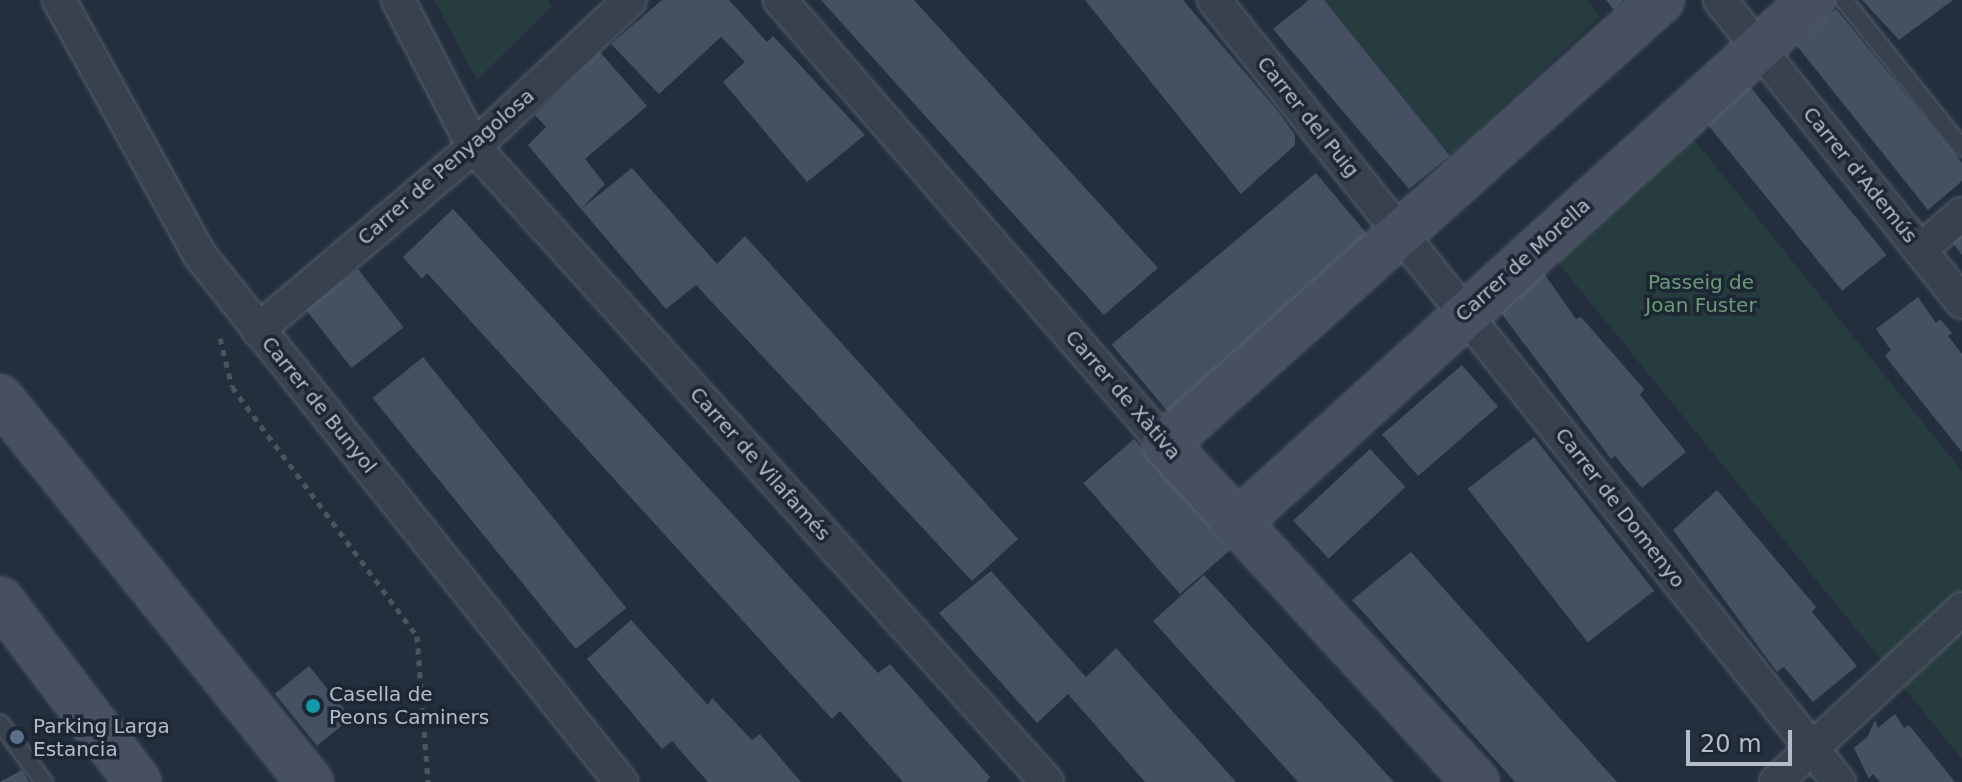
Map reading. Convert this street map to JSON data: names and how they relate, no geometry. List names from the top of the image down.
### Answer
{
  "streets": {
    "street": [
      "Carrer del Puig",
      "Carrer de Penyagolosa",
      "Carrer d'Ademús",
      "Carrer de Morella",
      "Carrer de Xàtiva",
      "Carrer de Bunyol",
      "Carrer de Vilafamés",
      "Carrer de Domenyo"
    ]
  },
  "crossings": [
    ["Carrer del Puig", "Carrer de Domenyo"],
    ["Carrer de Penyagolosa", "Carrer de Bunyol"],
    ["Carrer de Penyagolosa", "Carrer de Vilafamés"],
    ["Carrer d'Ademús", "Carrer de Morella"],
    ["Carrer de Morella", "Carrer de Xàtiva"],
    ["Carrer de Morella", "Carrer de Domenyo"]
  ],
  "parks": ["Passeig de Joan Fuster"],
  "places": ["Casella de Peons Caminers", "Parking Larga Estancia"],
  "scale_bar": "20 m"
}
